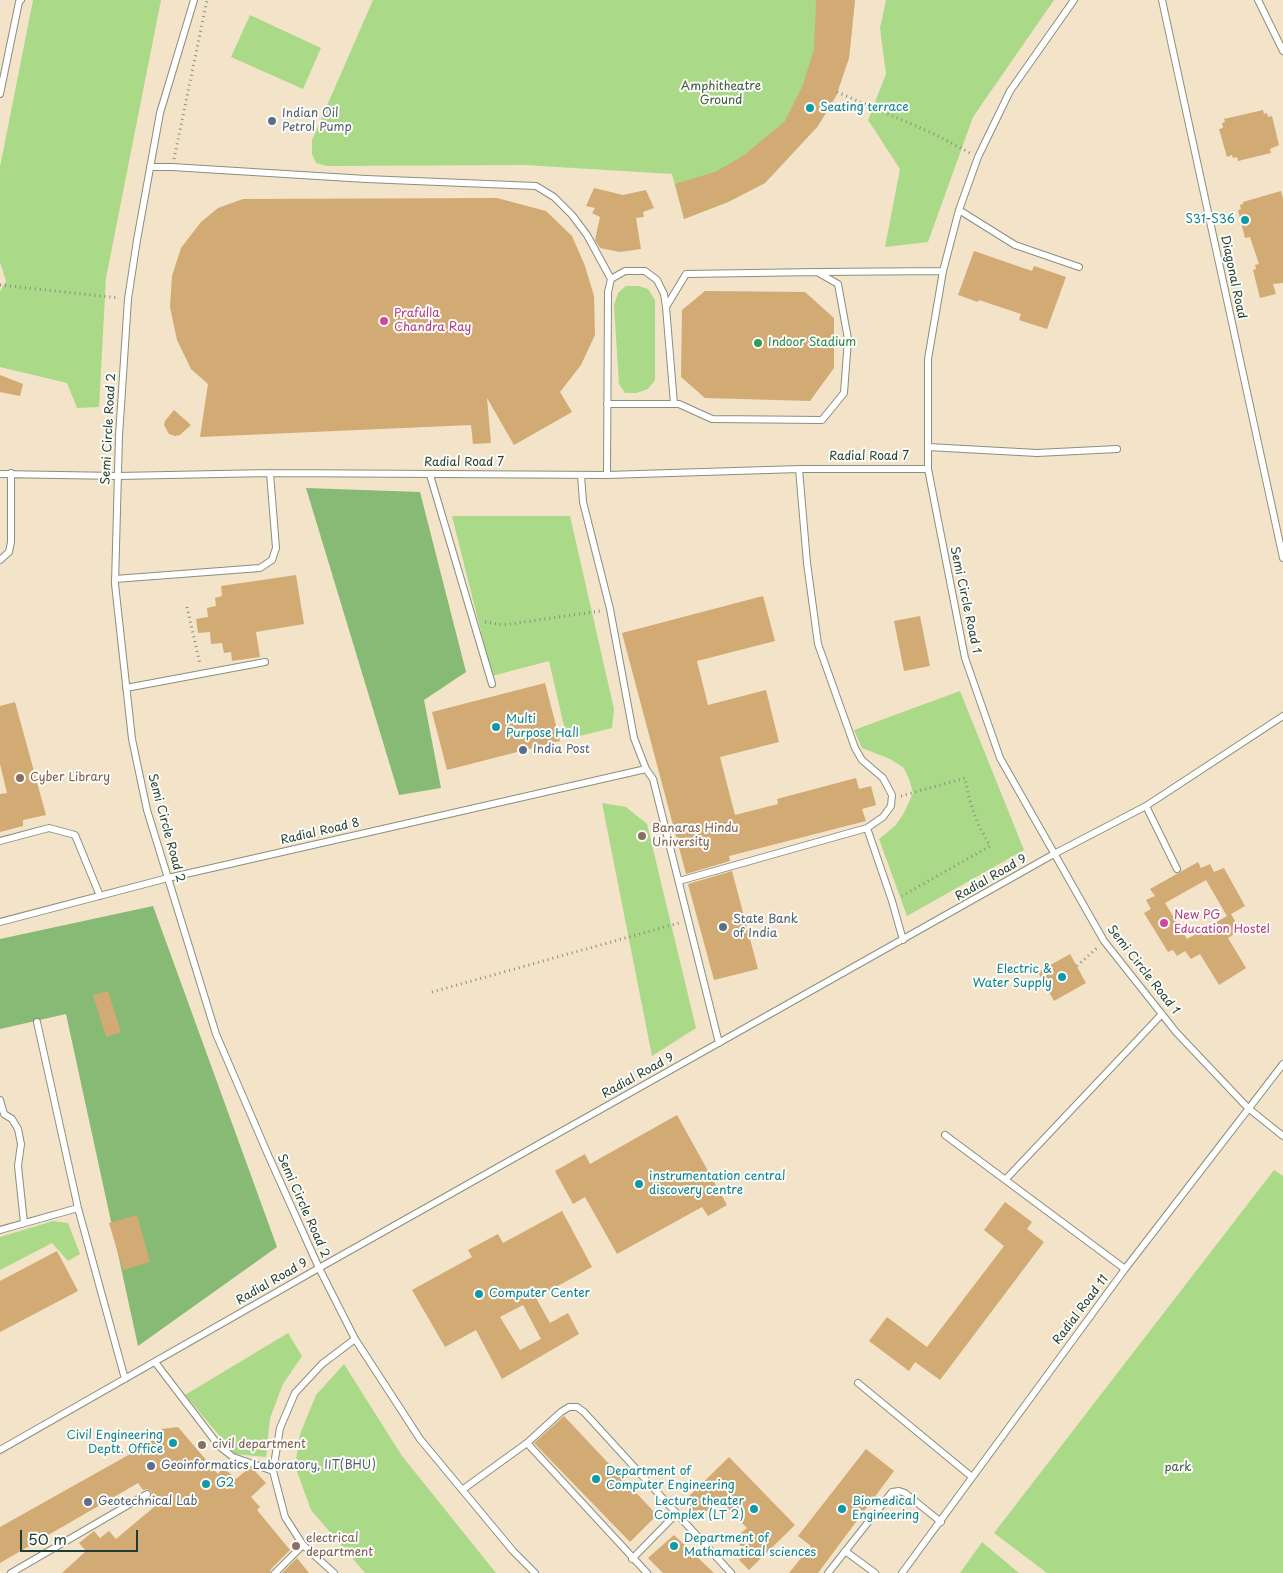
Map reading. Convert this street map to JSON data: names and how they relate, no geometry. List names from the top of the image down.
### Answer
{
  "streets": {
    "lane": [
      "Diagonal Road",
      "Semi Circle Road 2",
      "Radial Road 7",
      "Semi Circle Road 1",
      "Radial Road 8",
      "Radial Road 9",
      "Radial Road 11"
    ]
  },
  "crossings": [
    ["Semi Circle Road 2", "Radial Road 7"],
    ["Semi Circle Road 2", "Radial Road 8"],
    ["Semi Circle Road 2", "Radial Road 9"],
    ["Radial Road 7", "Semi Circle Road 1"],
    ["Semi Circle Road 1", "Radial Road 9"],
    ["Semi Circle Road 1", "Radial Road 11"]
  ],
  "parks": ["Amphitheatre Ground", "park"],
  "places": [
    "Seating terrace",
    "Indian Oil Petrol Pump",
    "S31-S36",
    "Prafulla Chandra Ray",
    "Indoor Stadium",
    "Multi Purpose Hall",
    "India Post",
    "Cyber Library",
    "Banaras Hindu University",
    "New PG Education Hostel",
    "State Bank of India",
    "Electric & Water Supply",
    "instrumentation central discovery centre",
    "Computer Center",
    "Civil Engineering Deptt. Office",
    "civil department",
    "Geoinformatics Laboratory, IIT(BHU)",
    "Department of Computer Engineering",
    "G2",
    "Geotechnical Lab",
    "Lecture theater Complex (LT 2)",
    "Biomedical Engineering",
    "electrical department",
    "Department of Mathamatical sciences"
  ],
  "scale_bar": "50 m"
}
